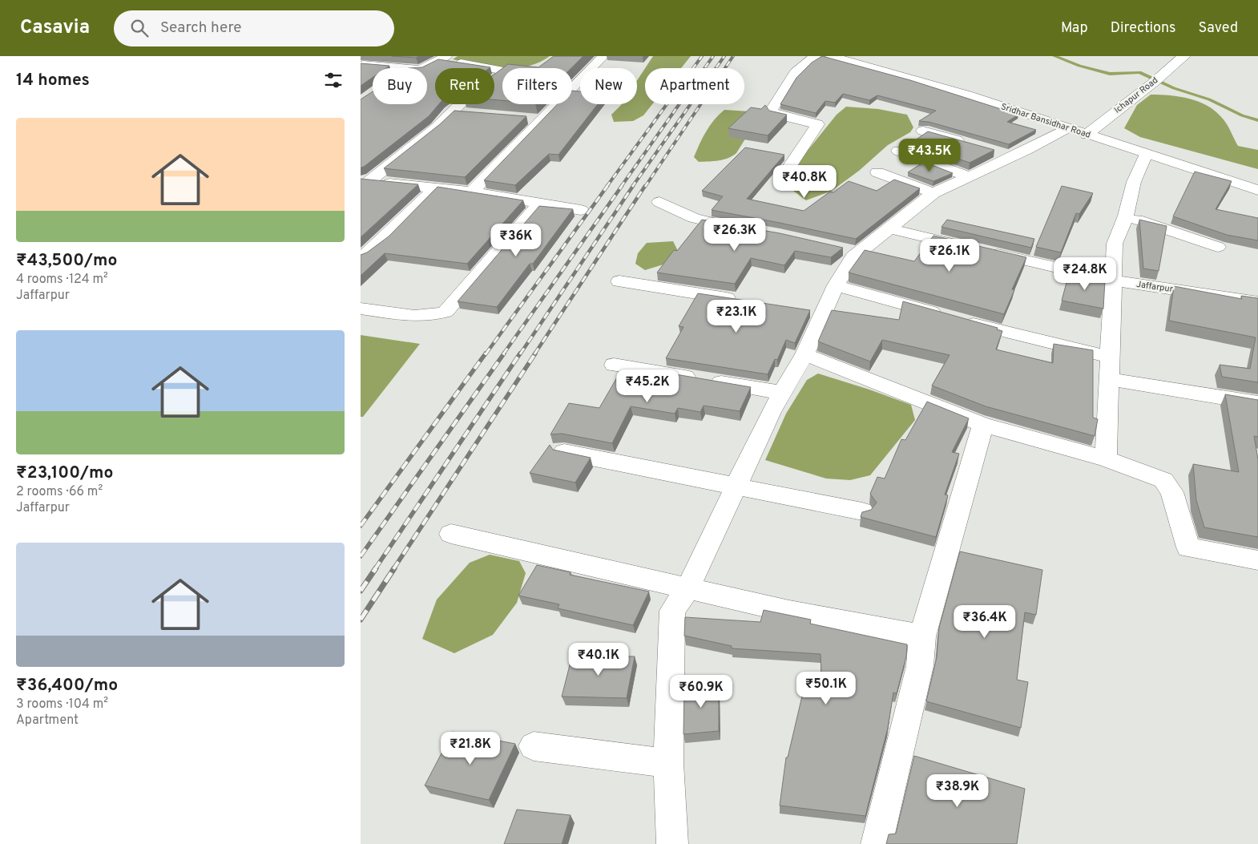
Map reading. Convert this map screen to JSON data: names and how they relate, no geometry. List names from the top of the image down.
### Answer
{
  "streets": {
    "street": ["Ichapur Road", "Sridhar Bansidhar Road", "Jaffarpur"]
  },
  "crossings": [
    ["Ichapur Road", "Sridhar Bansidhar Road"]
  ],
  "page": {
    "header": "Casavia",
    "search": "Search here",
    "nav": ["Map", "Directions", "Saved"],
    "heading": "14 homes",
    "chip": [
      "Buy",
      "Rent",
      "Filters",
      "New",
      "Apartment"
    ],
    "list": [
      {
        "name": "₹43,500/mo",
        "note": "4 rooms · 124 m² · Jaffarpur"
      },
      {
        "name": "₹23,100/mo",
        "note": "2 rooms · 66 m² · Jaffarpur"
      },
      {
        "name": "₹36,400/mo",
        "note": "3 rooms · 104 m² · Apartment"
      }
    ],
    "price": [
      "₹43.5K",
      "₹40.8K",
      "₹26.3K",
      "₹36K",
      "₹26.1K",
      "₹24.8K",
      "₹23.1K",
      "₹45.2K",
      "₹36.4K",
      "₹40.1K",
      "₹50.1K",
      "₹60.9K",
      "₹21.8K",
      "₹38.9K"
    ]
  }
}
